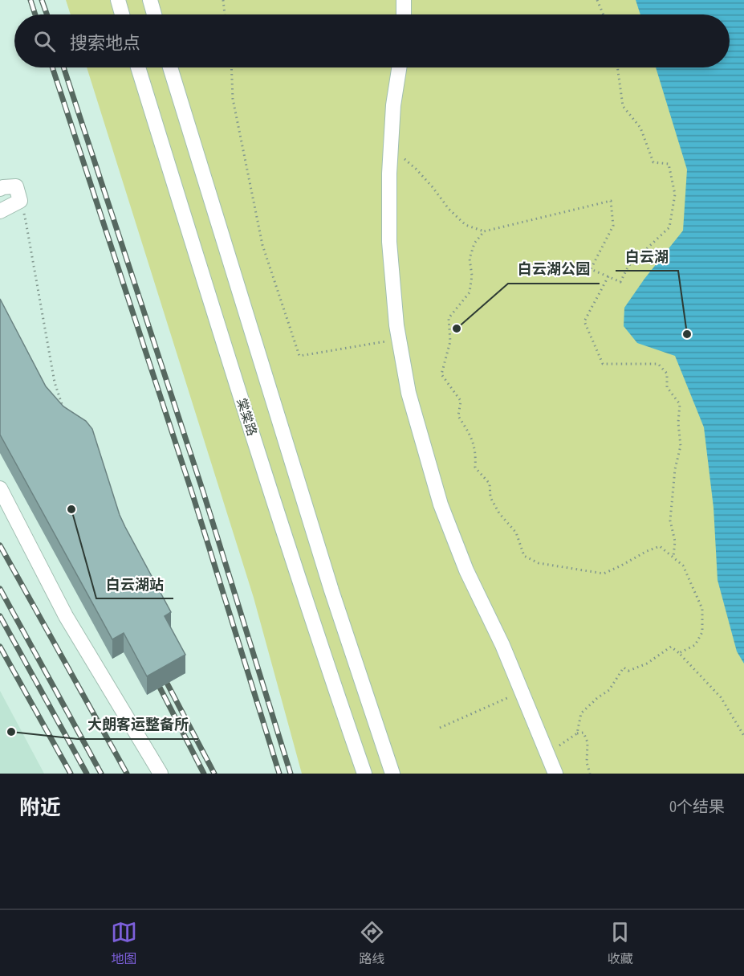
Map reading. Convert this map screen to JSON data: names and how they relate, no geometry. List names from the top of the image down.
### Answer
{
  "streets": {
    "street": ["棠棠路"]
  },
  "places": [
    "白云湖公园",
    "白云湖",
    "白云湖站",
    "大朗客运整备所"
  ],
  "page": {
    "search": "搜索地点",
    "heading": ["附近", "0个结果"],
    "nav": ["地图", "路线", "收藏"]
  }
}
